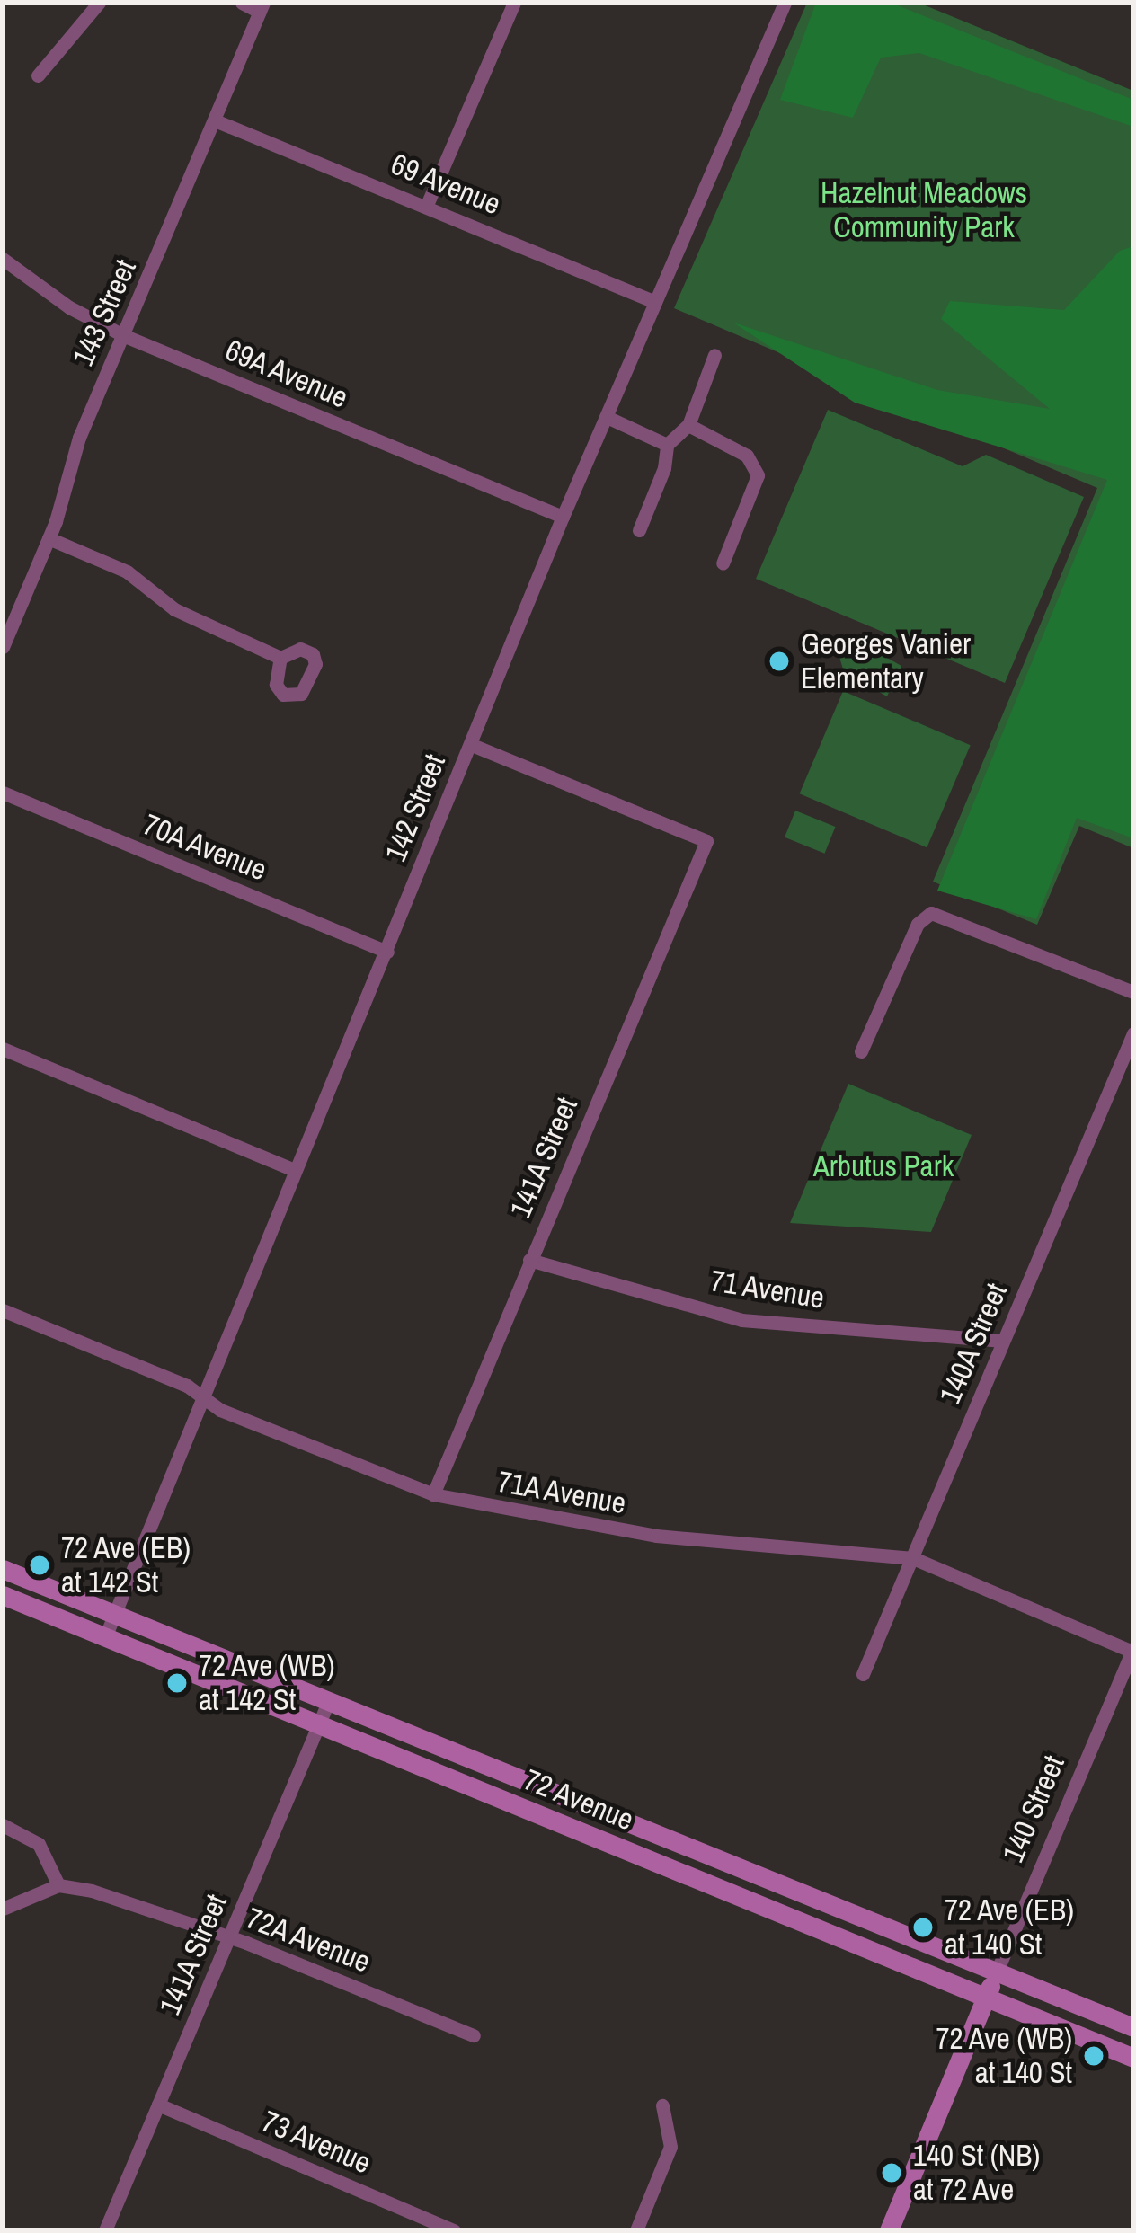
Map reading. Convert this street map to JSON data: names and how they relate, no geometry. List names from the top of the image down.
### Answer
{
  "streets": {
    "main road": ["72 Avenue", "140 Street"],
    "street": [
      "69 Avenue",
      "143 Street",
      "69A Avenue",
      "142 Street",
      "70A Avenue",
      "141A Street",
      "71 Avenue",
      "140A Street",
      "71A Avenue",
      "72A Avenue",
      "73 Avenue"
    ]
  },
  "crossings": [
    ["69 Avenue", "143 Street"],
    ["69 Avenue", "142 Street"],
    ["143 Street", "69A Avenue"],
    ["69A Avenue", "142 Street"],
    ["142 Street", "70A Avenue"],
    ["142 Street", "141A Street"],
    ["142 Street", "71A Avenue"],
    ["142 Street", "72 Avenue"],
    ["141A Street", "71 Avenue"],
    ["141A Street", "71A Avenue"],
    ["141A Street", "72 Avenue"],
    ["141A Street", "72A Avenue"],
    ["141A Street", "73 Avenue"],
    ["71 Avenue", "140A Street"],
    ["140A Street", "71A Avenue"],
    ["71A Avenue", "140 Street"],
    ["72 Avenue", "140 Street"]
  ],
  "parks": ["Hazelnut Meadows Community Park", "Arbutus Park"],
  "places": [
    "Georges Vanier Elementary",
    "72 Ave (EB) at 142 St",
    "72 Ave (WB) at 142 St",
    "72 Ave (EB) at 140 St",
    "72 Ave (WB) at 140 St",
    "140 St (NB) at 72 Ave"
  ]
}
